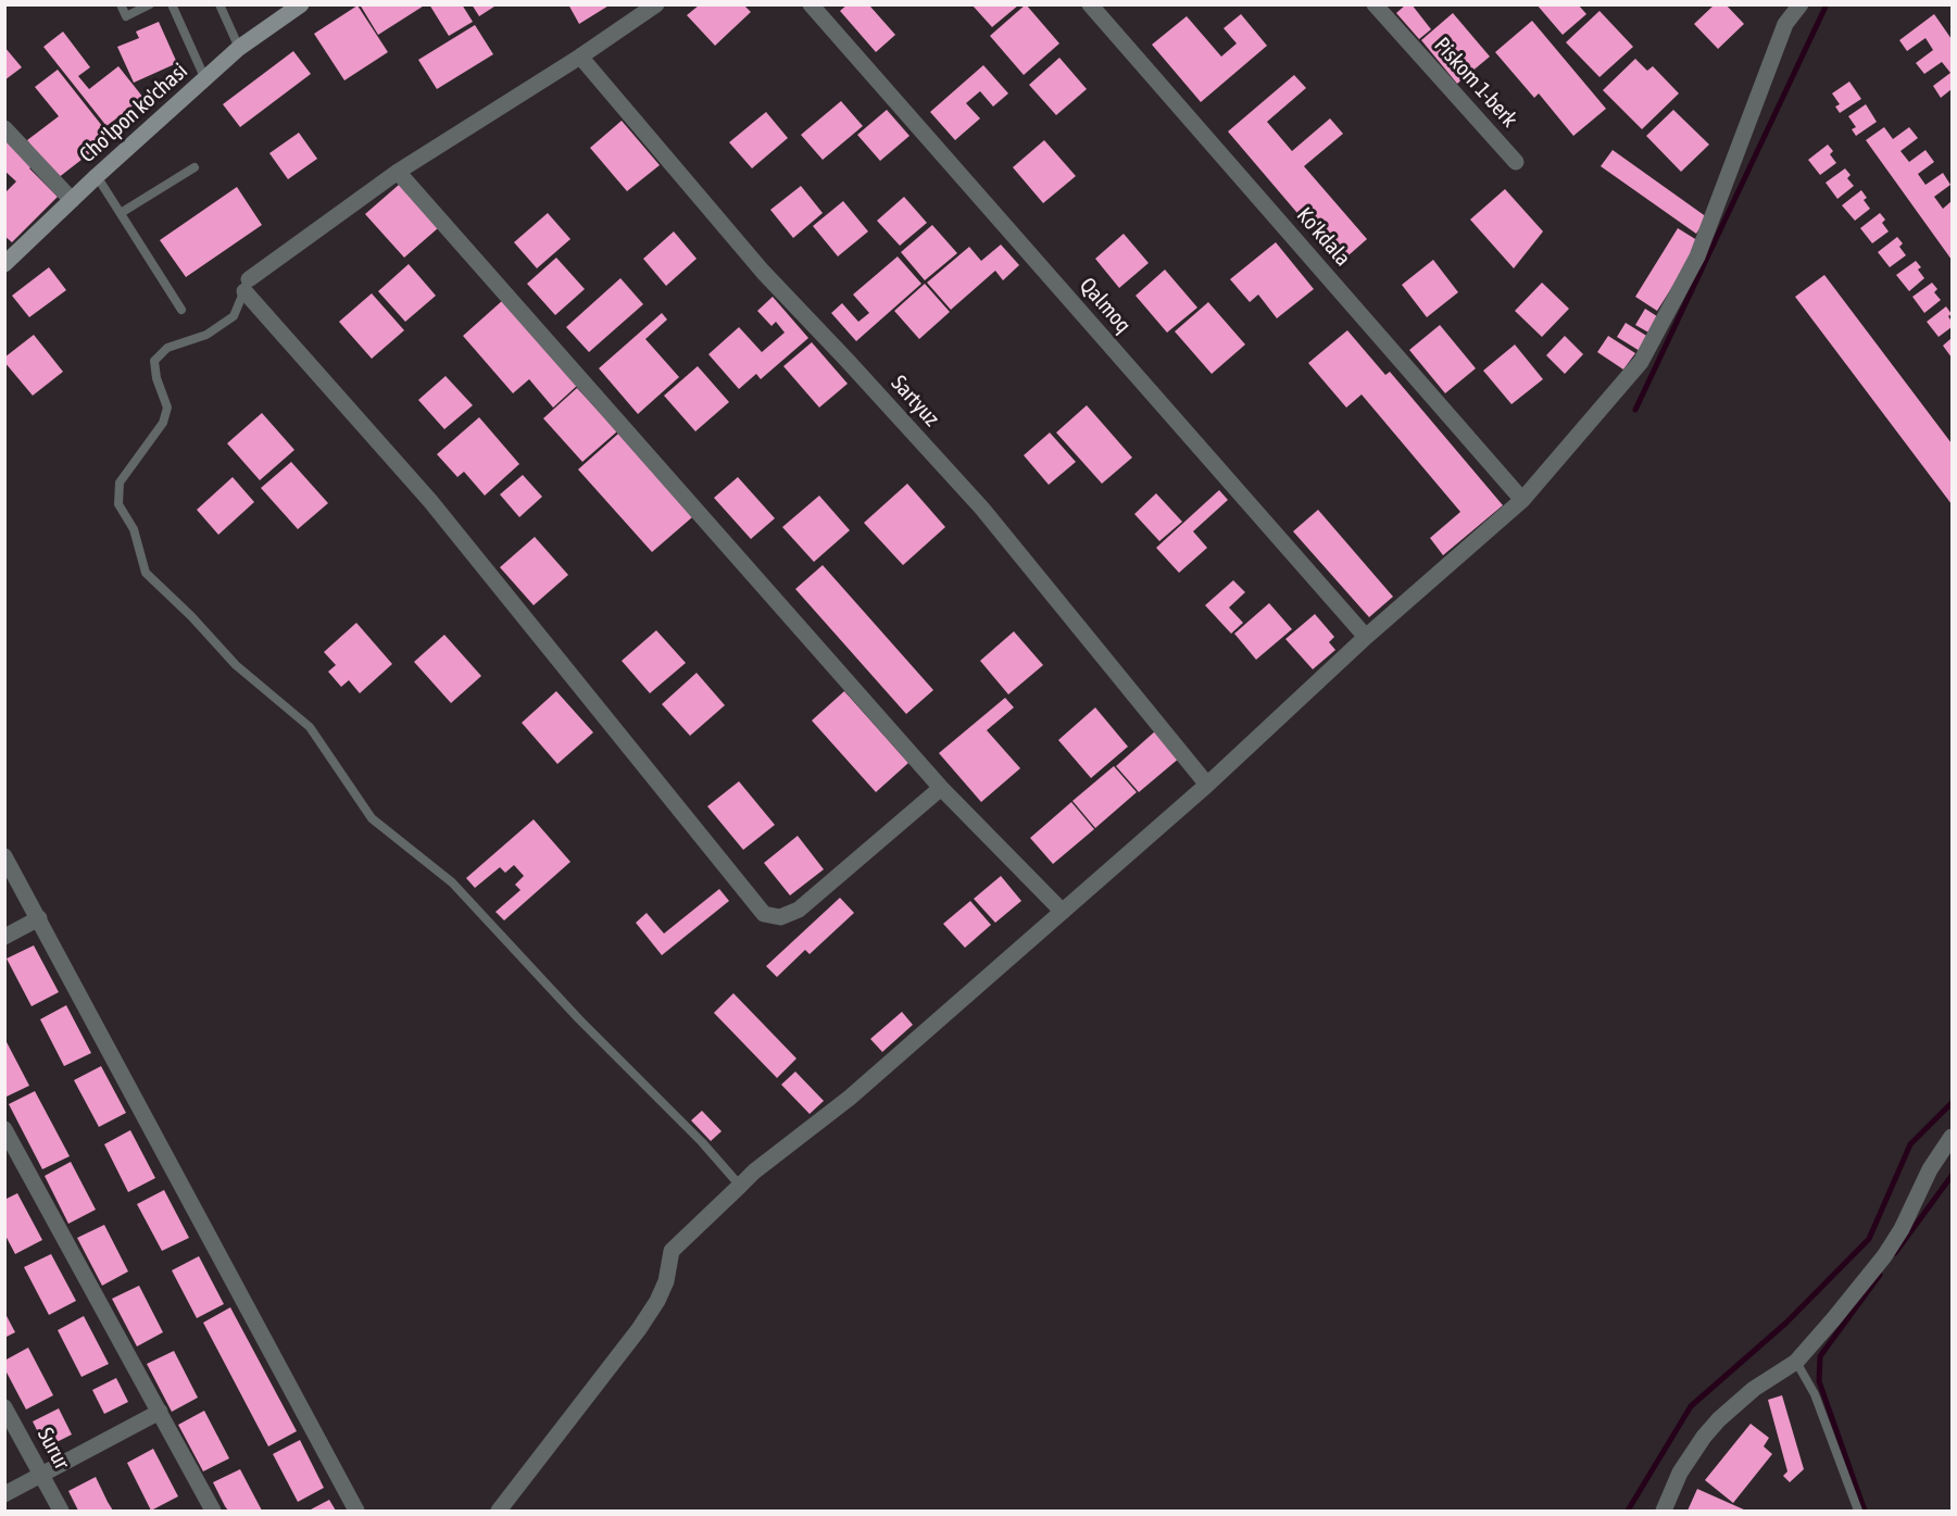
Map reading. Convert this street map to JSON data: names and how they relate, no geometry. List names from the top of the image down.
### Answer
{
  "streets": {
    "main road": ["Cho'lpon ko'chasi"],
    "street": [
      "Piskom 1-berk",
      "Ko'kdala",
      "Qalmoq",
      "Sartyuz",
      "Surur"
    ]
  }
}
